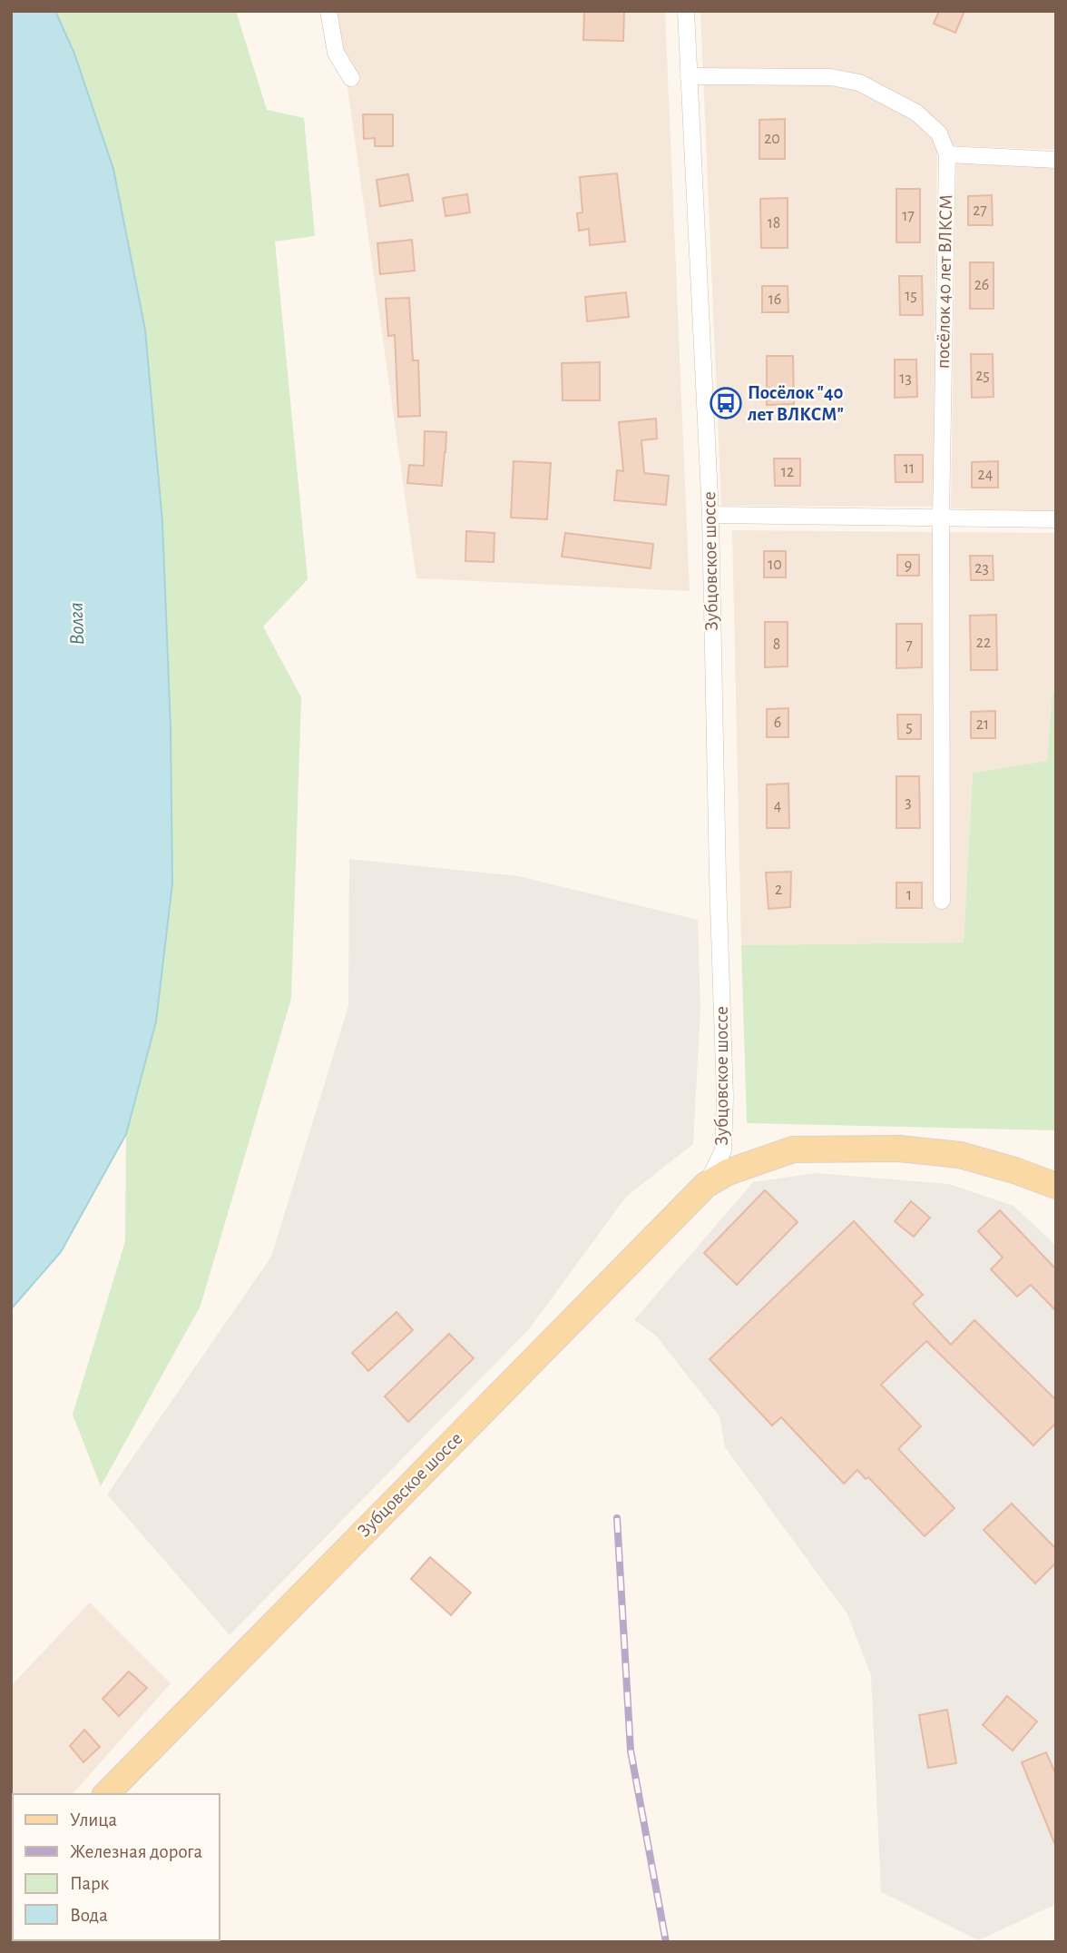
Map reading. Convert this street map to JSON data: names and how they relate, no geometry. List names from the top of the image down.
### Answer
{
  "streets": {
    "main road": ["Зубцовское шоссе"],
    "street": ["посёлок 40 лет ВЛКСМ"]
  },
  "water": ["Волга"],
  "places": {
    "bus stop": ["Посёлок \"40 лет ВЛКСМ\""]
  },
  "house_numbers": [
    "20",
    "27",
    "17",
    "18",
    "26",
    "15",
    "16",
    "25",
    "13",
    "11",
    "12",
    "24",
    "10",
    "9",
    "23",
    "22",
    "8",
    "7",
    "6",
    "21",
    "5",
    "3",
    "4",
    "2",
    "1"
  ],
  "legend": [
    "Улица",
    "Железная дорога",
    "Парк",
    "Вода"
  ]
}
